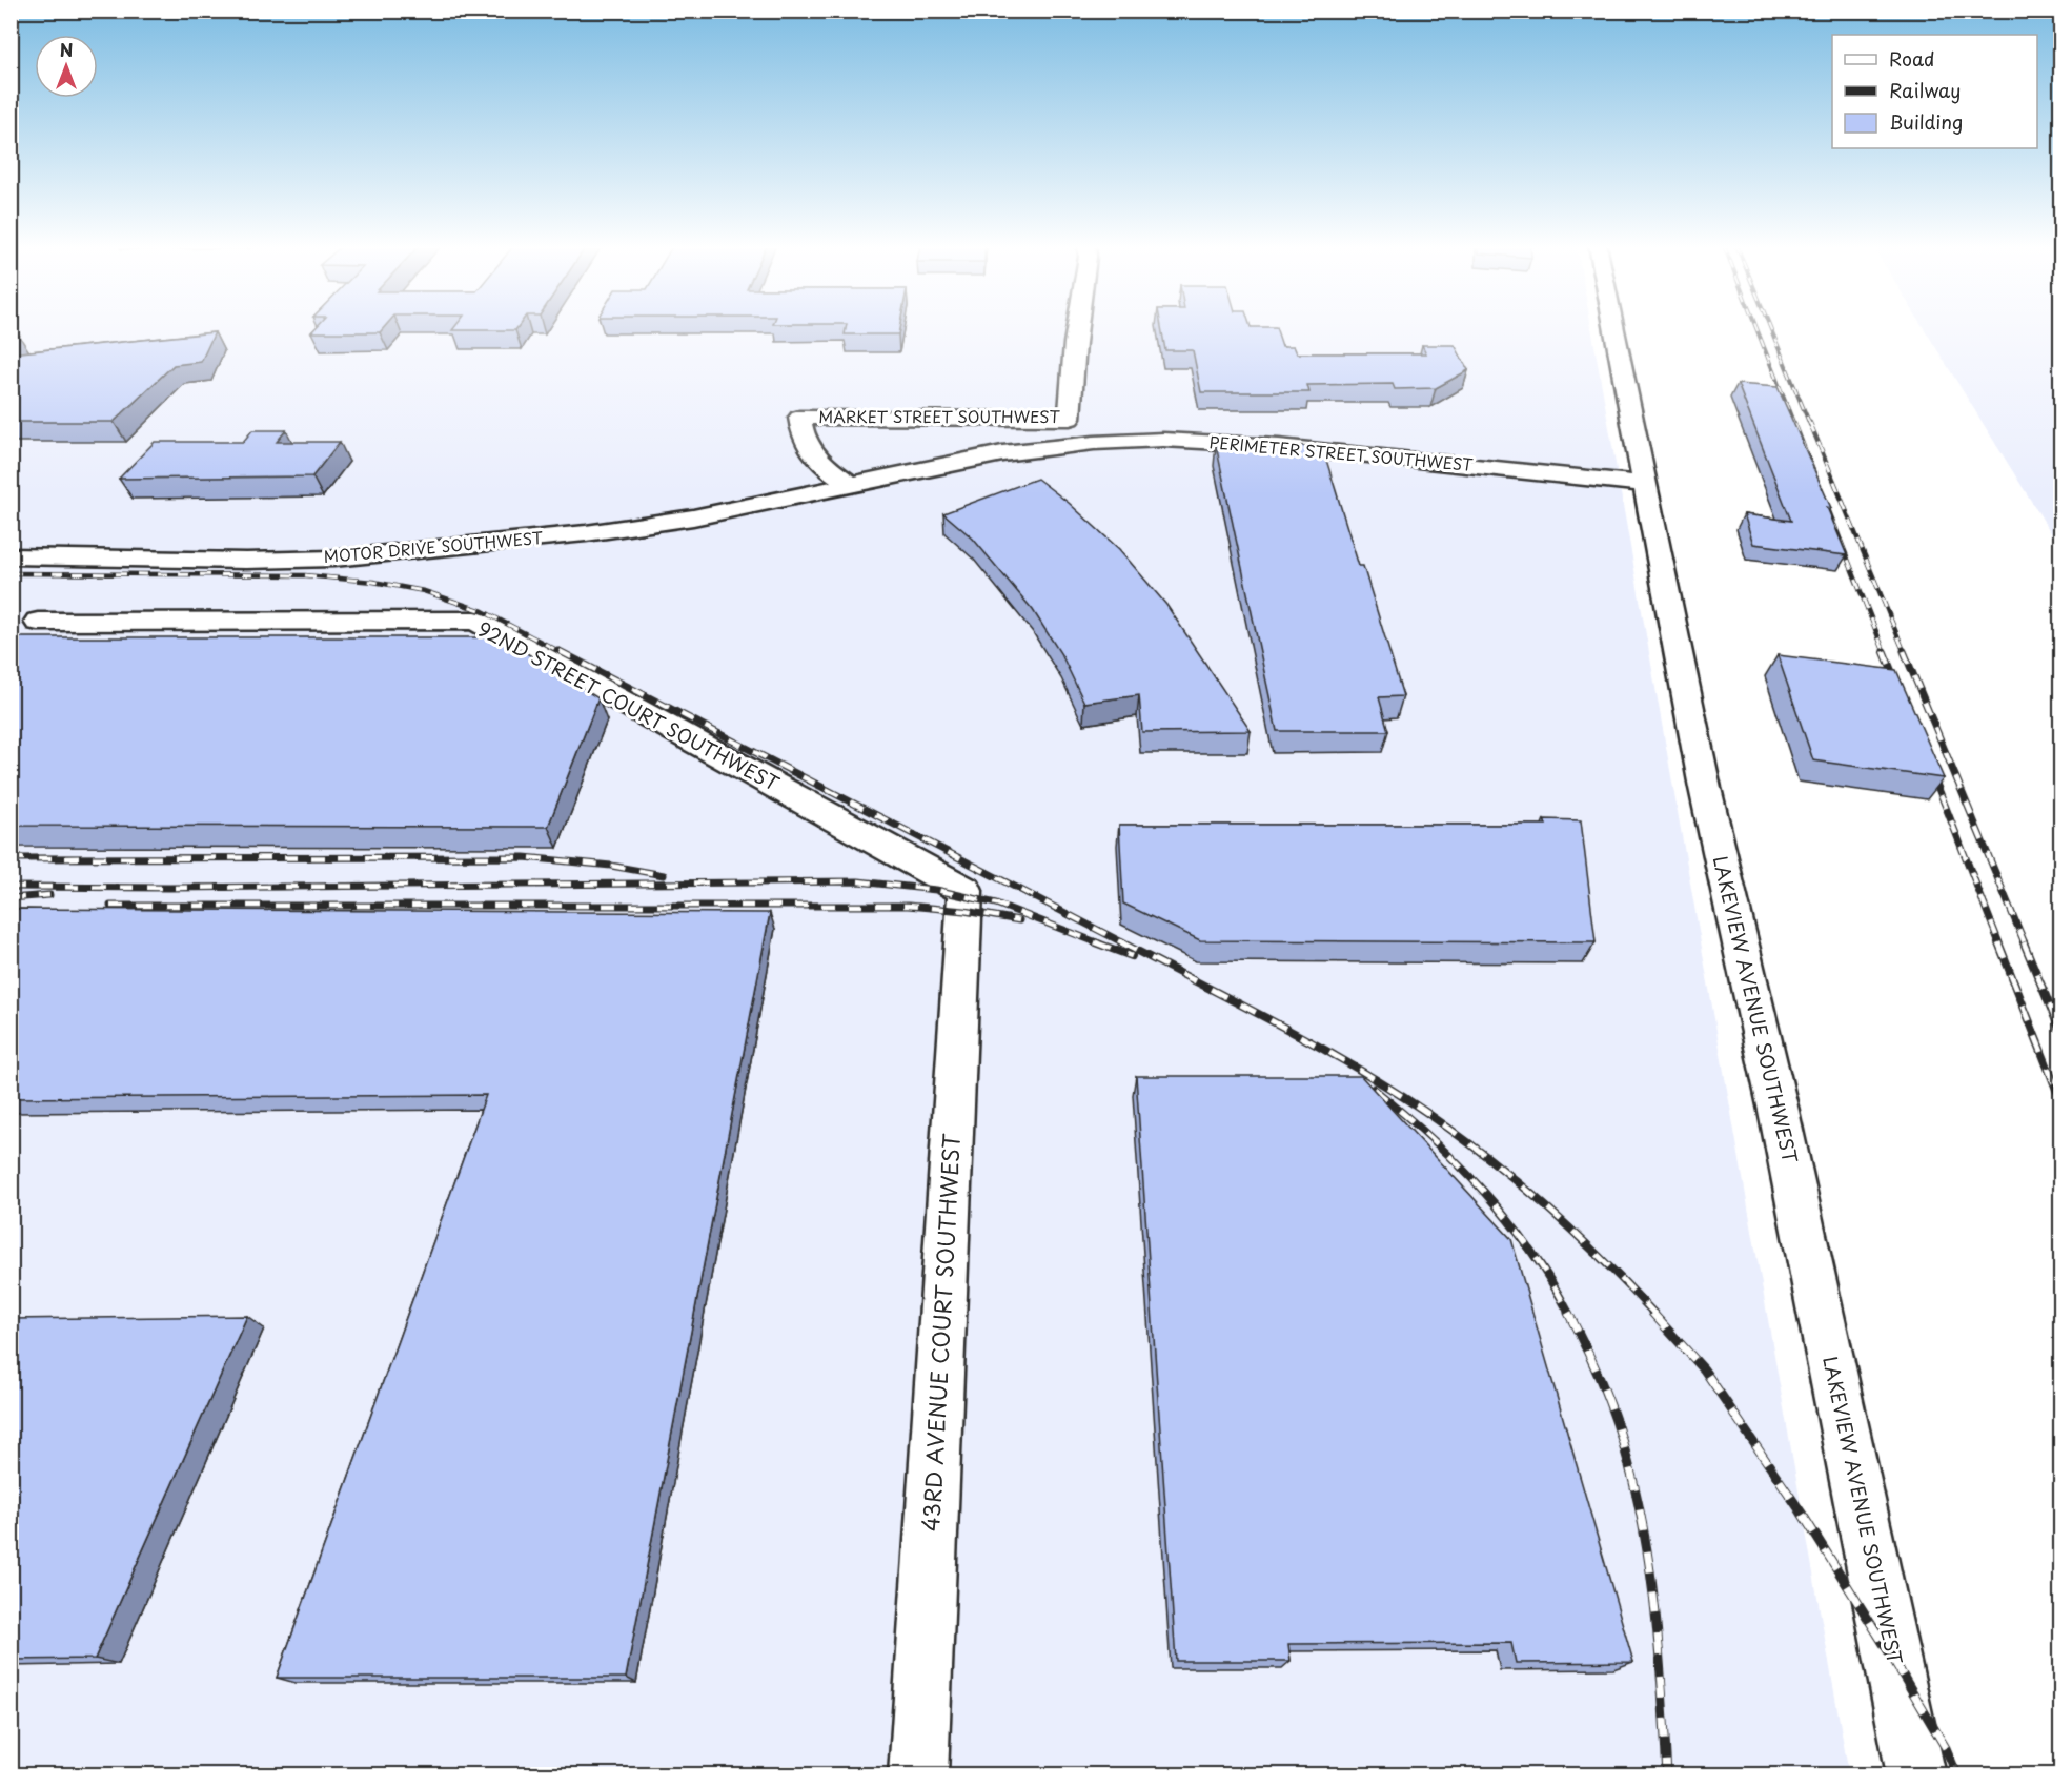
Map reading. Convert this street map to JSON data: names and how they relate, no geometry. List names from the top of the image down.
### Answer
{
  "streets": {
    "street": [
      "MARKET STREET SOUTHWEST",
      "PERIMETER STREET SOUTHWEST",
      "MOTOR DRIVE SOUTHWEST",
      "92ND STREET COURT SOUTHWEST",
      "LAKEVIEW AVENUE SOUTHWEST",
      "43RD AVENUE COURT SOUTHWEST"
    ]
  },
  "crossings": [
    ["MARKET STREET SOUTHWEST", "PERIMETER STREET SOUTHWEST"],
    ["MARKET STREET SOUTHWEST", "MOTOR DRIVE SOUTHWEST"],
    ["PERIMETER STREET SOUTHWEST", "MOTOR DRIVE SOUTHWEST"],
    ["PERIMETER STREET SOUTHWEST", "LAKEVIEW AVENUE SOUTHWEST"],
    ["92ND STREET COURT SOUTHWEST", "43RD AVENUE COURT SOUTHWEST"]
  ],
  "legend": ["Road", "Railway", "Building"],
  "north": "top"
}
